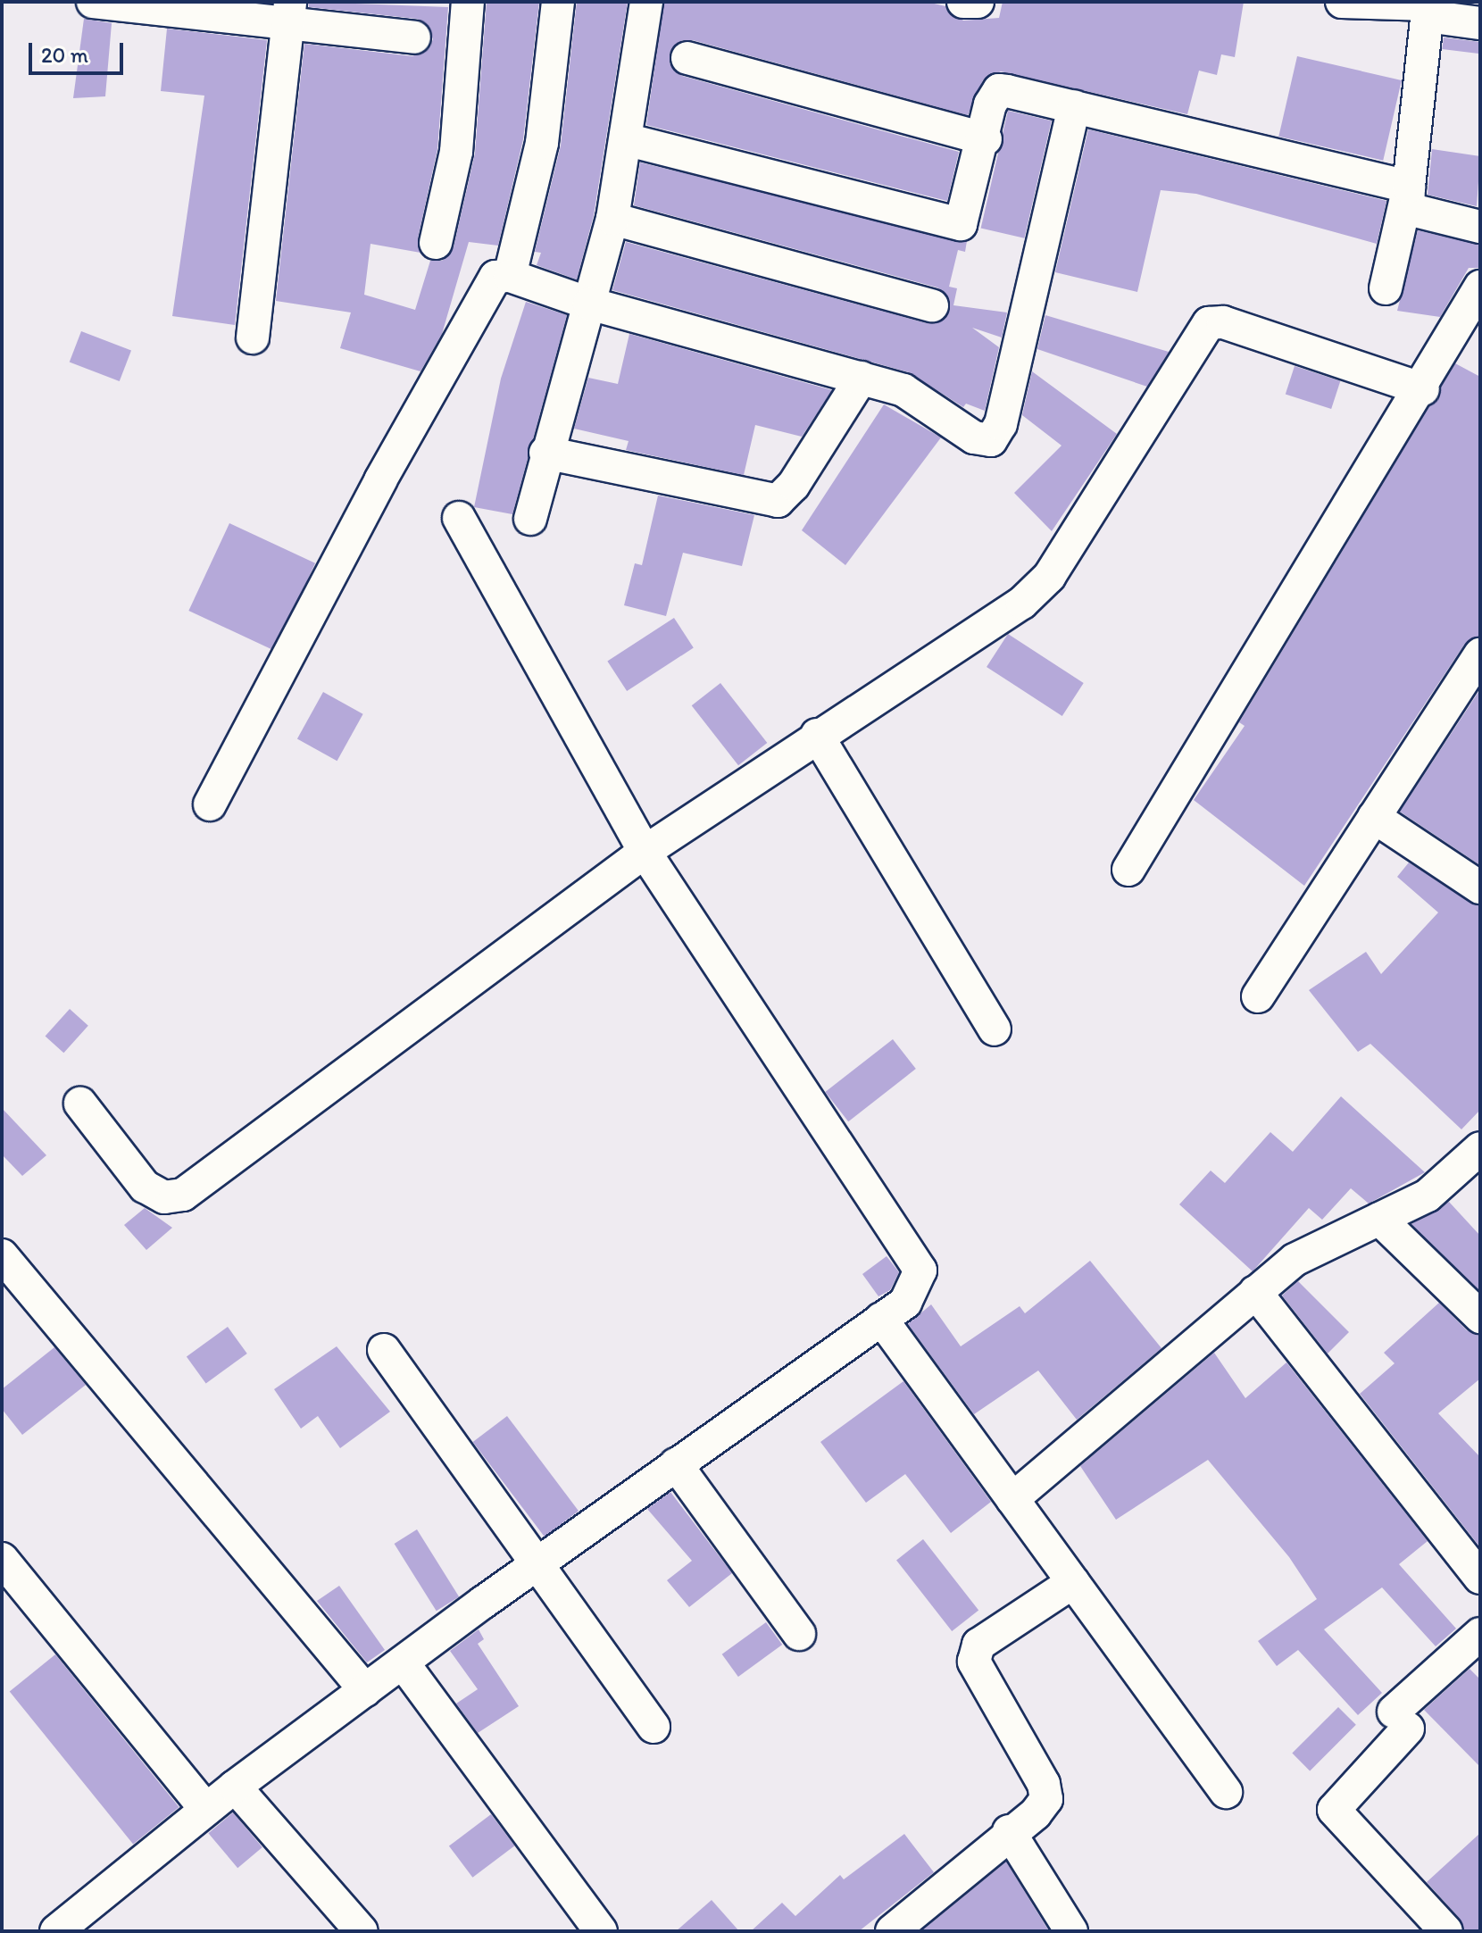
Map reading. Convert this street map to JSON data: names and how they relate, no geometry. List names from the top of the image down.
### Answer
{
  "scale_bar": "20 m"
}
